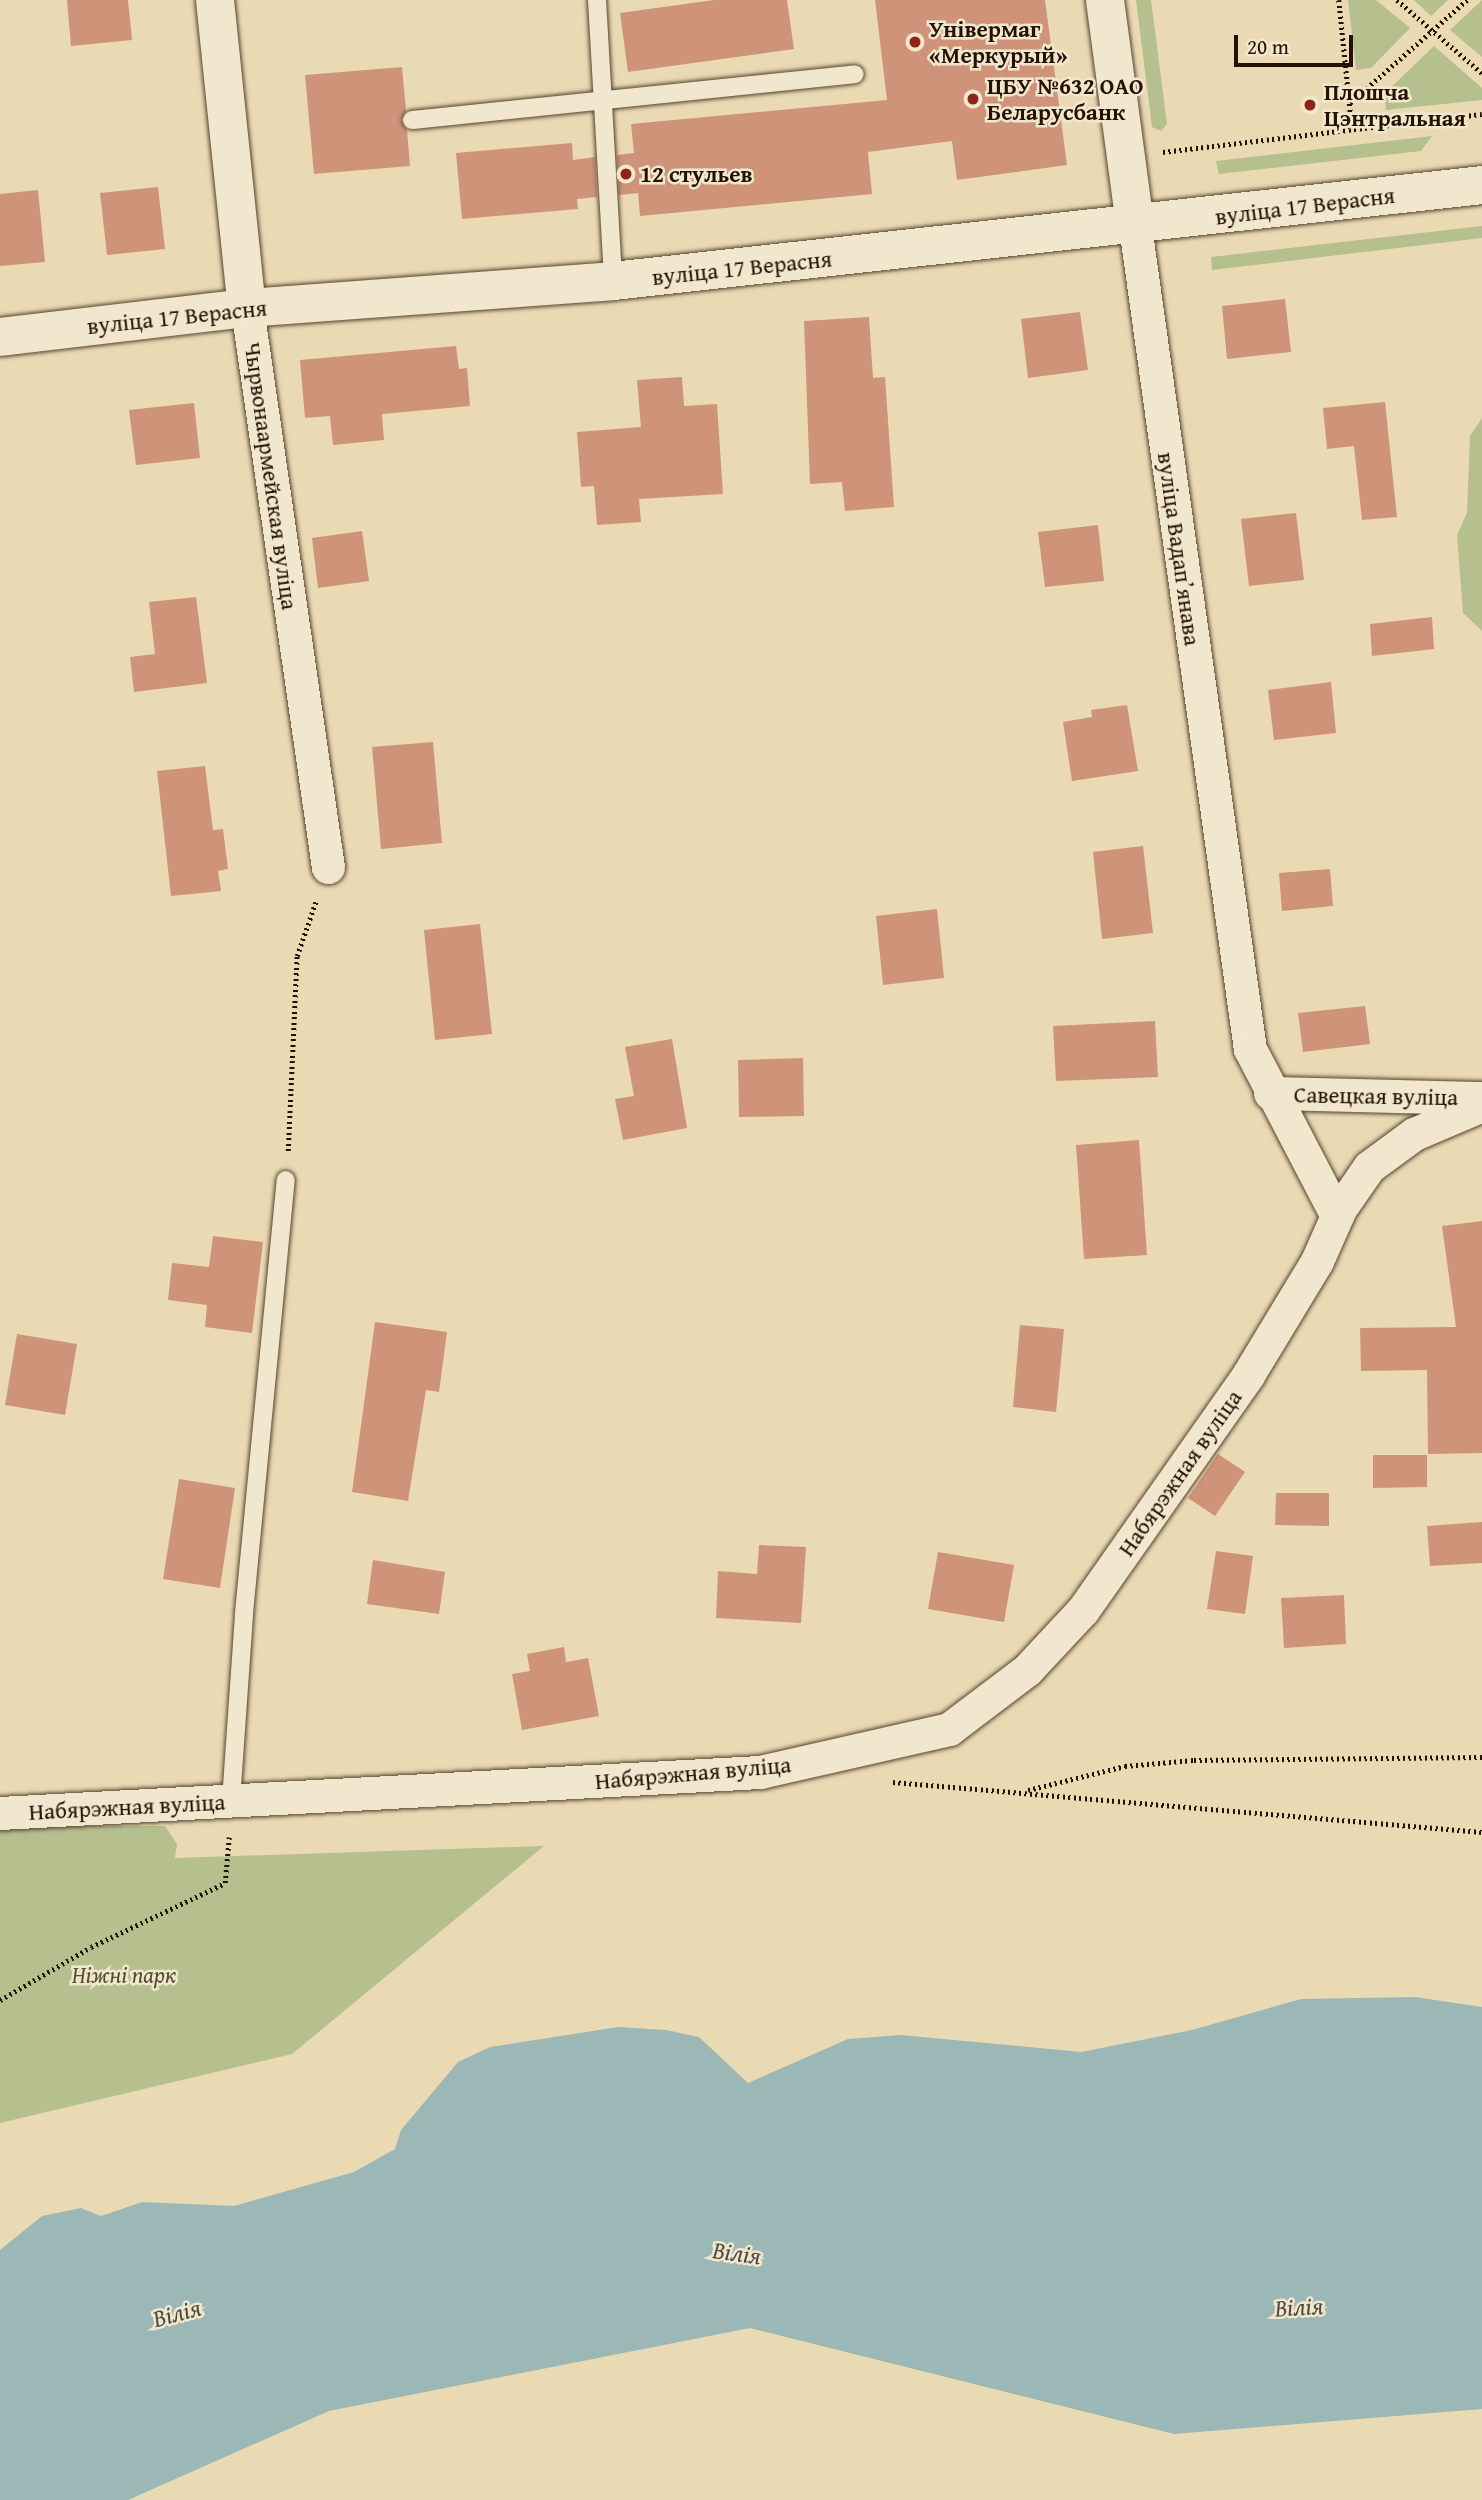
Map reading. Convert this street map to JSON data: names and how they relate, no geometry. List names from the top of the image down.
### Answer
{
  "streets": {
    "street": [
      "вуліца 17 Верасня",
      "Чырвонаармейская вуліца",
      "вуліца Вадапʼянава",
      "Савецкая вуліца",
      "Набярэжная вуліца"
    ]
  },
  "crossings": [
    ["вуліца 17 Верасня", "Чырвонаармейская вуліца"],
    ["вуліца 17 Верасня", "вуліца Вадапʼянава"],
    ["вуліца Вадапʼянава", "Савецкая вуліца"]
  ],
  "water": ["Вілія"],
  "parks": ["Ніжні парк"],
  "places": [
    "Універмаг «Меркурый»",
    "ЦБУ №632 ОАО Беларусбанк",
    "Плошча Цэнтральная",
    "12 стульев"
  ],
  "scale_bar": "20 m"
}
